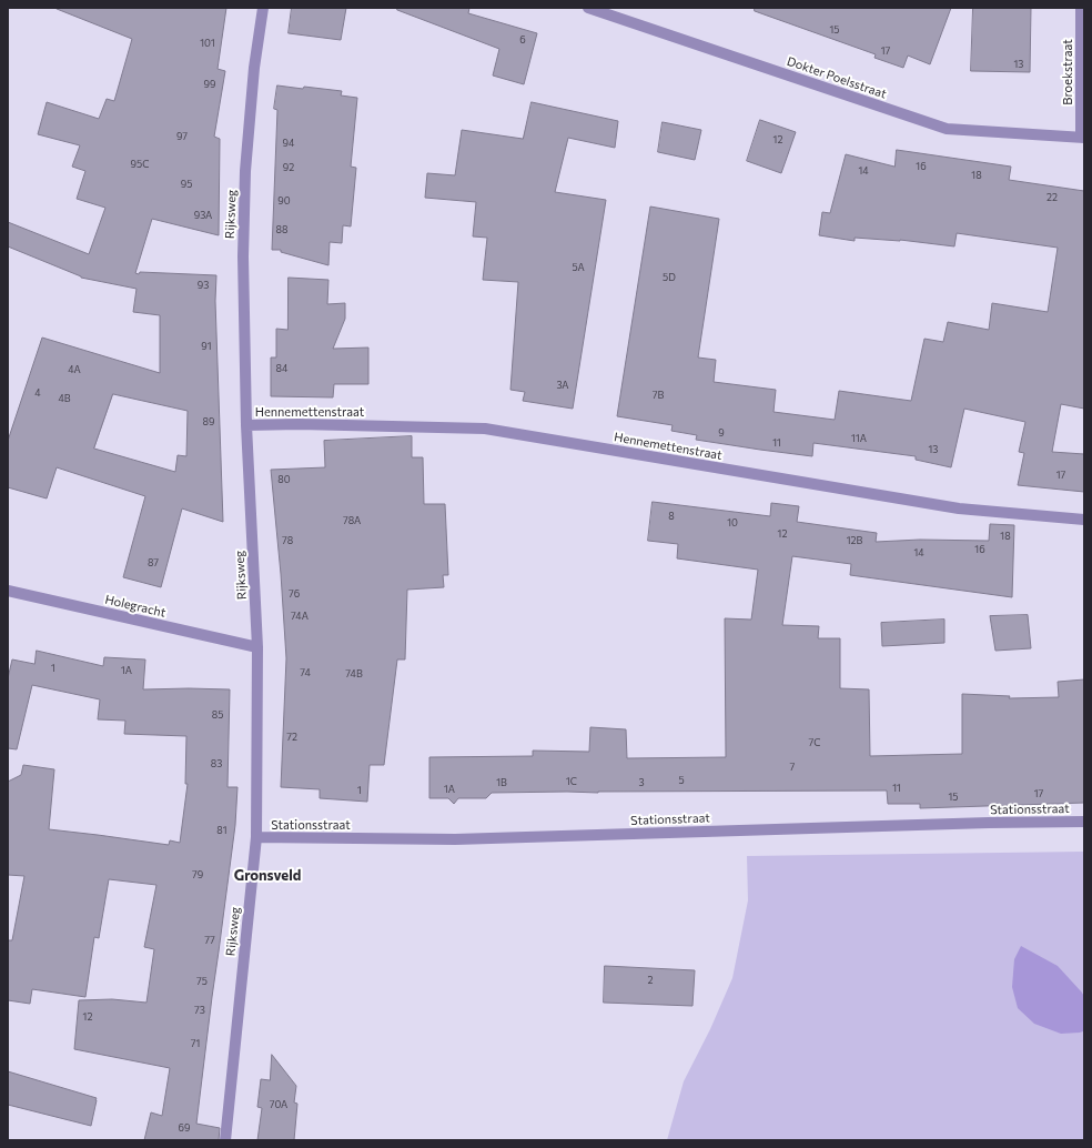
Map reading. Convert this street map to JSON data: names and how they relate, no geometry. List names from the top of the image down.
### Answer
{
  "streets": {
    "street": [
      "Broekstraat",
      "Dokter Poelsstraat",
      "Rijksweg",
      "Hennemettenstraat",
      "Holegracht",
      "Stationsstraat"
    ]
  },
  "crossings": [
    ["Broekstraat", "Dokter Poelsstraat"],
    ["Rijksweg", "Hennemettenstraat"],
    ["Rijksweg", "Holegracht"],
    ["Rijksweg", "Stationsstraat"]
  ],
  "districts": ["Gronsveld"],
  "house_numbers": [
    "15",
    "6",
    "101",
    "17",
    "13",
    "99",
    "97",
    "12",
    "94",
    "95C",
    "16",
    "92",
    "14",
    "18",
    "95",
    "22",
    "90",
    "93A",
    "88",
    "5A",
    "5D",
    "93",
    "91",
    "84",
    "4A",
    "3A",
    "4",
    "7B",
    "4B",
    "89",
    "9",
    "11A",
    "11",
    "13",
    "17",
    "80",
    "8",
    "78A",
    "10",
    "12",
    "18",
    "78",
    "12B",
    "16",
    "14",
    "87",
    "76",
    "74A",
    "1",
    "1A",
    "74",
    "74B",
    "85",
    "72",
    "7C",
    "83",
    "7",
    "5",
    "1C",
    "1B",
    "3",
    "11",
    "1A",
    "1",
    "17",
    "15",
    "81",
    "79",
    "77",
    "2",
    "75",
    "73",
    "12",
    "71",
    "70A",
    "69"
  ]
}
